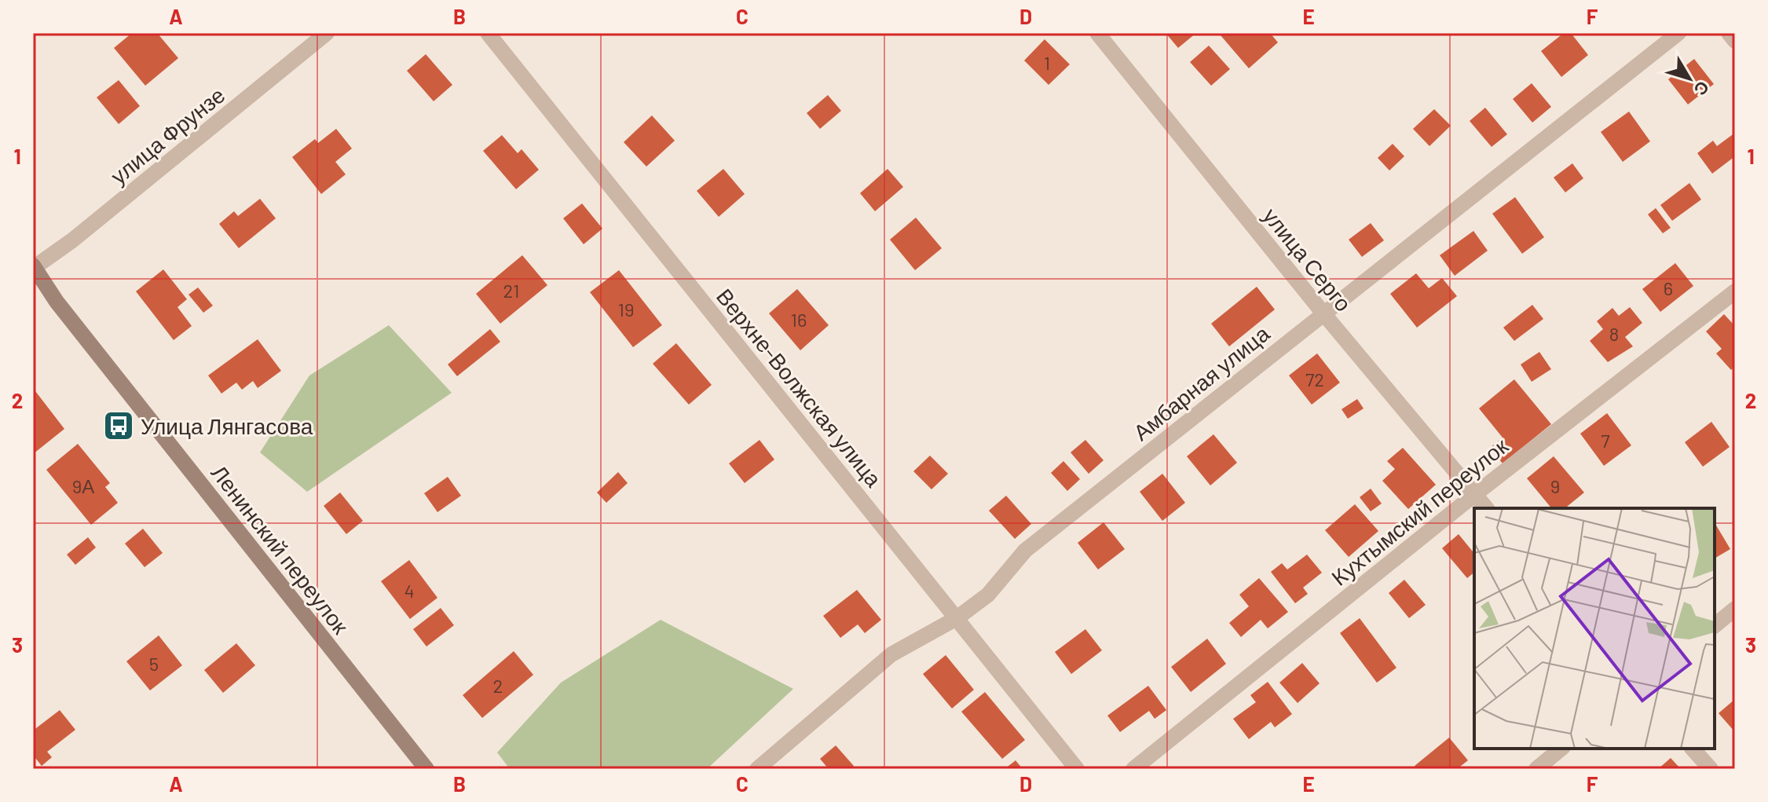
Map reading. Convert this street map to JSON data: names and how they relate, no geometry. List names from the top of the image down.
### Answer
{
  "streets": {
    "main road": ["Ленинский переулок"],
    "street": [
      "улица Фрунзе",
      "улица Серго",
      "Амбарная улица",
      "Верхне-Волжская улица",
      "Кухтымский переулок"
    ]
  },
  "crossings": [
    ["улица Фрунзе", "Ленинский переулок"],
    ["улица Серго", "Амбарная улица"],
    ["улица Серго", "Кухтымский переулок"],
    ["Амбарная улица", "Верхне-Волжская улица"]
  ],
  "places": {
    "bus stop": ["Улица Лянгасова"]
  },
  "house_numbers": [
    "1",
    "6",
    "21",
    "19",
    "16",
    "8",
    "72",
    "7",
    "9А",
    "9",
    "4",
    "5",
    "2"
  ],
  "north": "bottom right",
  "grid": {
    "columns": [
      "A",
      "B",
      "C",
      "D",
      "E",
      "F"
    ],
    "rows": ["1", "2", "3"]
  }
}
